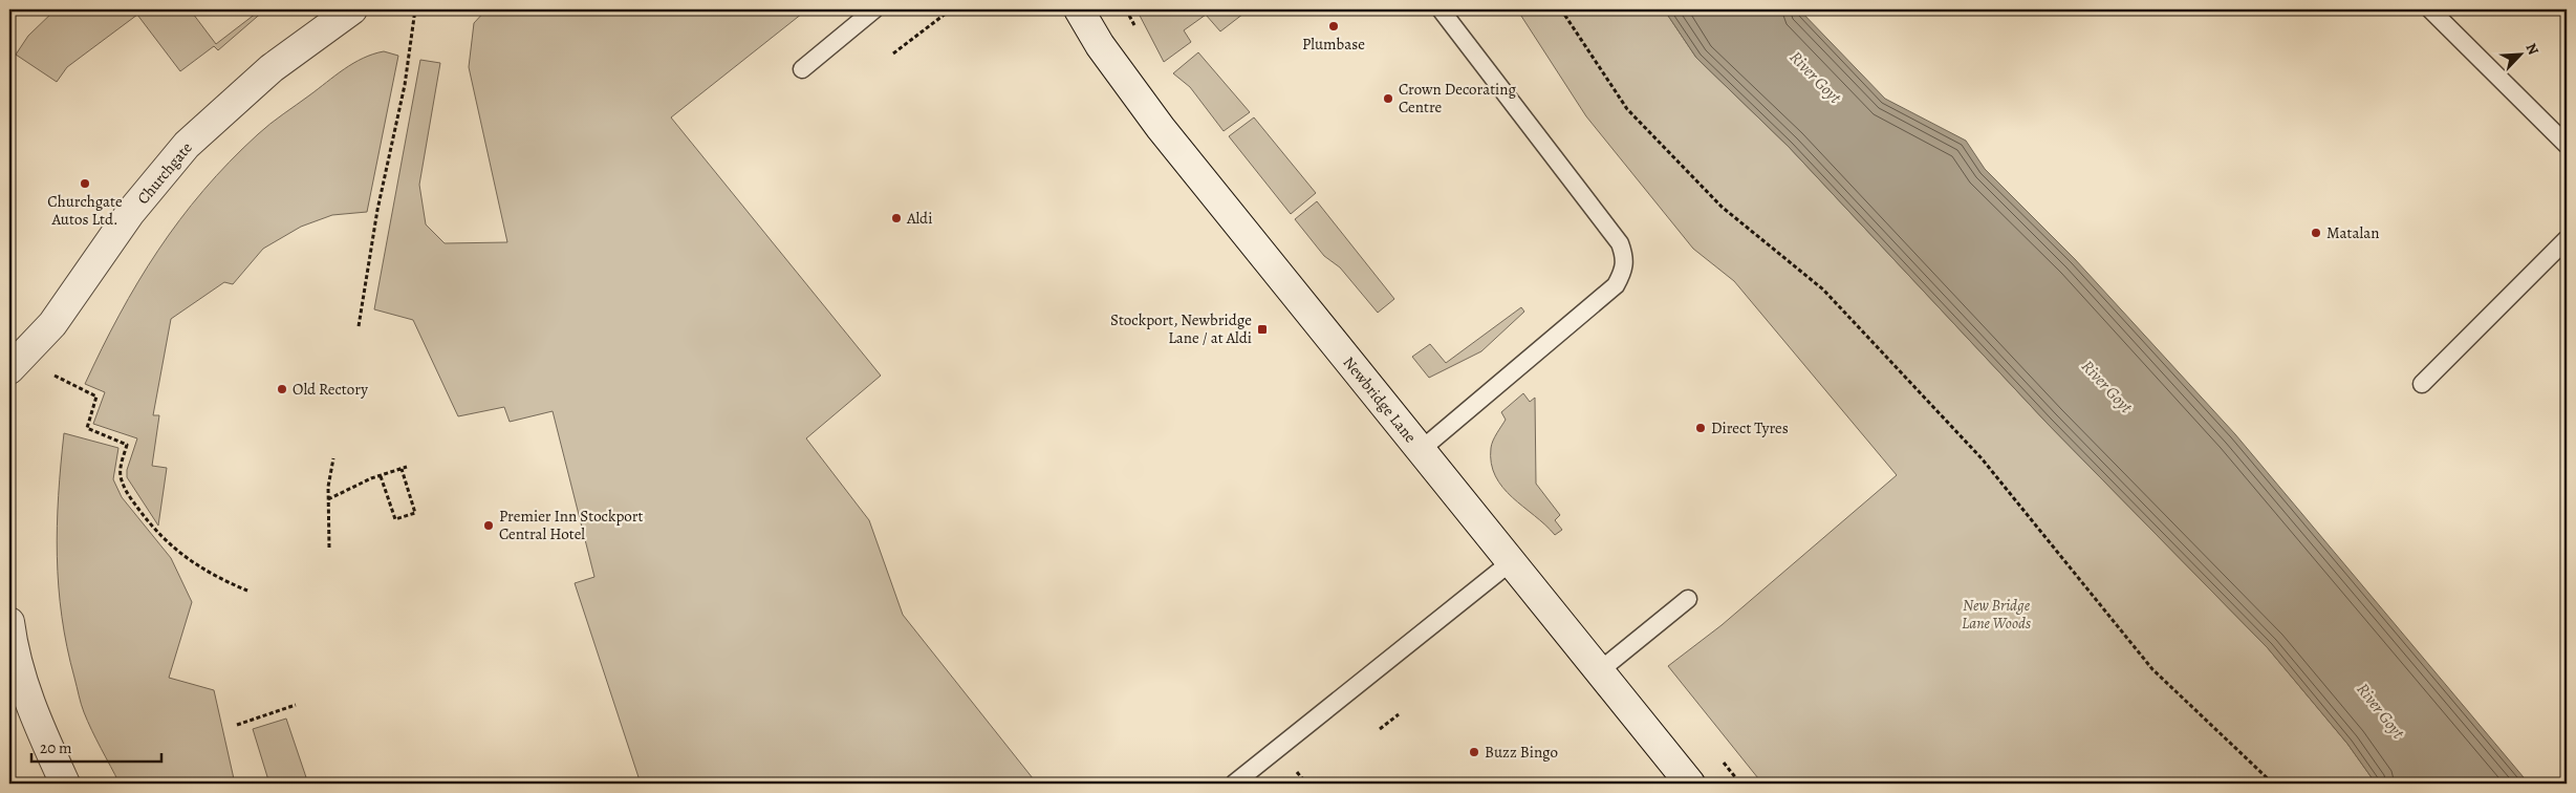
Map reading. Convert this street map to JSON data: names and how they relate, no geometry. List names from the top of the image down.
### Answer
{
  "streets": {
    "street": ["Churchgate", "Newbridge Lane"]
  },
  "water": ["River Goyt"],
  "parks": ["New Bridge Lane Woods"],
  "places": {
    "other": [
      "Plumbase",
      "Crown Decorating Centre",
      "Churchgate Autos Ltd.",
      "Aldi",
      "Matalan",
      "Old Rectory",
      "Direct Tyres",
      "Premier Inn Stockport Central Hotel",
      "Buzz Bingo"
    ],
    "transit": ["Stockport, Newbridge Lane / at Aldi"]
  },
  "scale_bar": "20 m",
  "north": "top right"
}
